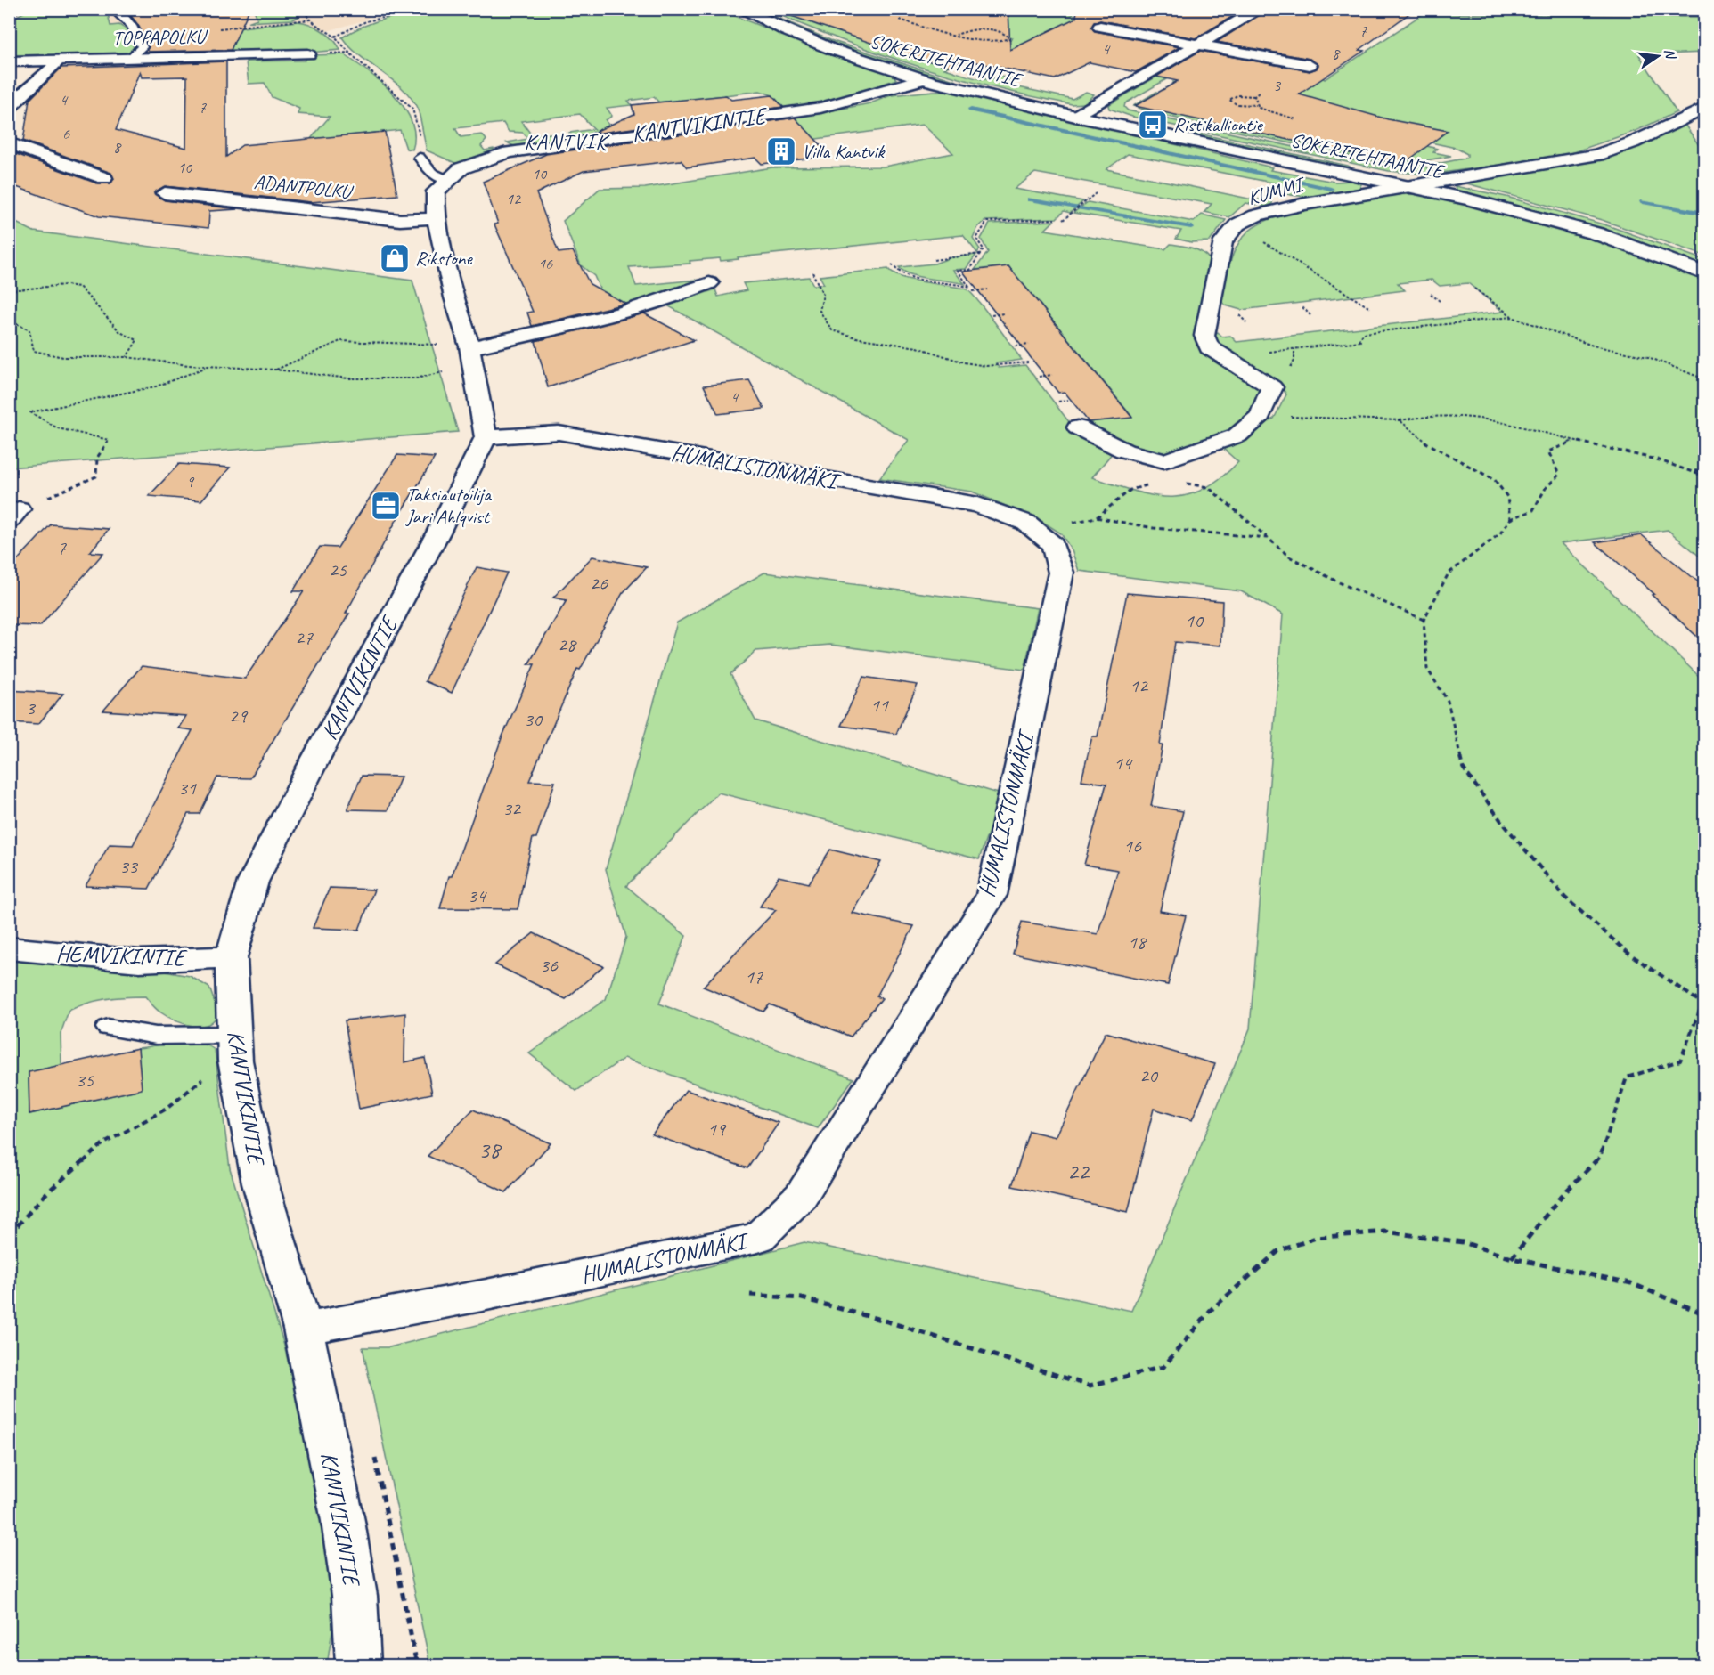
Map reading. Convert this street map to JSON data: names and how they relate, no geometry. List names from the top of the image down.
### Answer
{
  "streets": {
    "street": [
      "TOPPAPOLKU",
      "SOKERITEHTAANTIE",
      "KANTVIKINTIE",
      "ADANTPOLKU",
      "KUMMI",
      "HUMALISTONMÄKI",
      "HEMVIKINTIE"
    ]
  },
  "crossings": [
    ["SOKERITEHTAANTIE", "KANTVIKINTIE"],
    ["SOKERITEHTAANTIE", "KUMMI"],
    ["KANTVIKINTIE", "HUMALISTONMÄKI"],
    ["KANTVIKINTIE", "HEMVIKINTIE"]
  ],
  "districts": ["KANTVIK"],
  "places": {
    "bus stop": ["Ristikalliontie"],
    "building": ["Villa Kantvik"],
    "shop": ["Rikstone"],
    "office": ["Taksiautoilija Jari Ahlqvist"]
  },
  "house_numbers": [
    "7",
    "4",
    "8",
    "3",
    "4",
    "7",
    "6",
    "8",
    "10",
    "10",
    "12",
    "16",
    "4",
    "9",
    "7",
    "25",
    "26",
    "10",
    "27",
    "28",
    "12",
    "11",
    "3",
    "29",
    "30",
    "14",
    "31",
    "32",
    "16",
    "33",
    "34",
    "18",
    "36",
    "17",
    "20",
    "35",
    "19",
    "38",
    "22"
  ],
  "north": "right"
}
